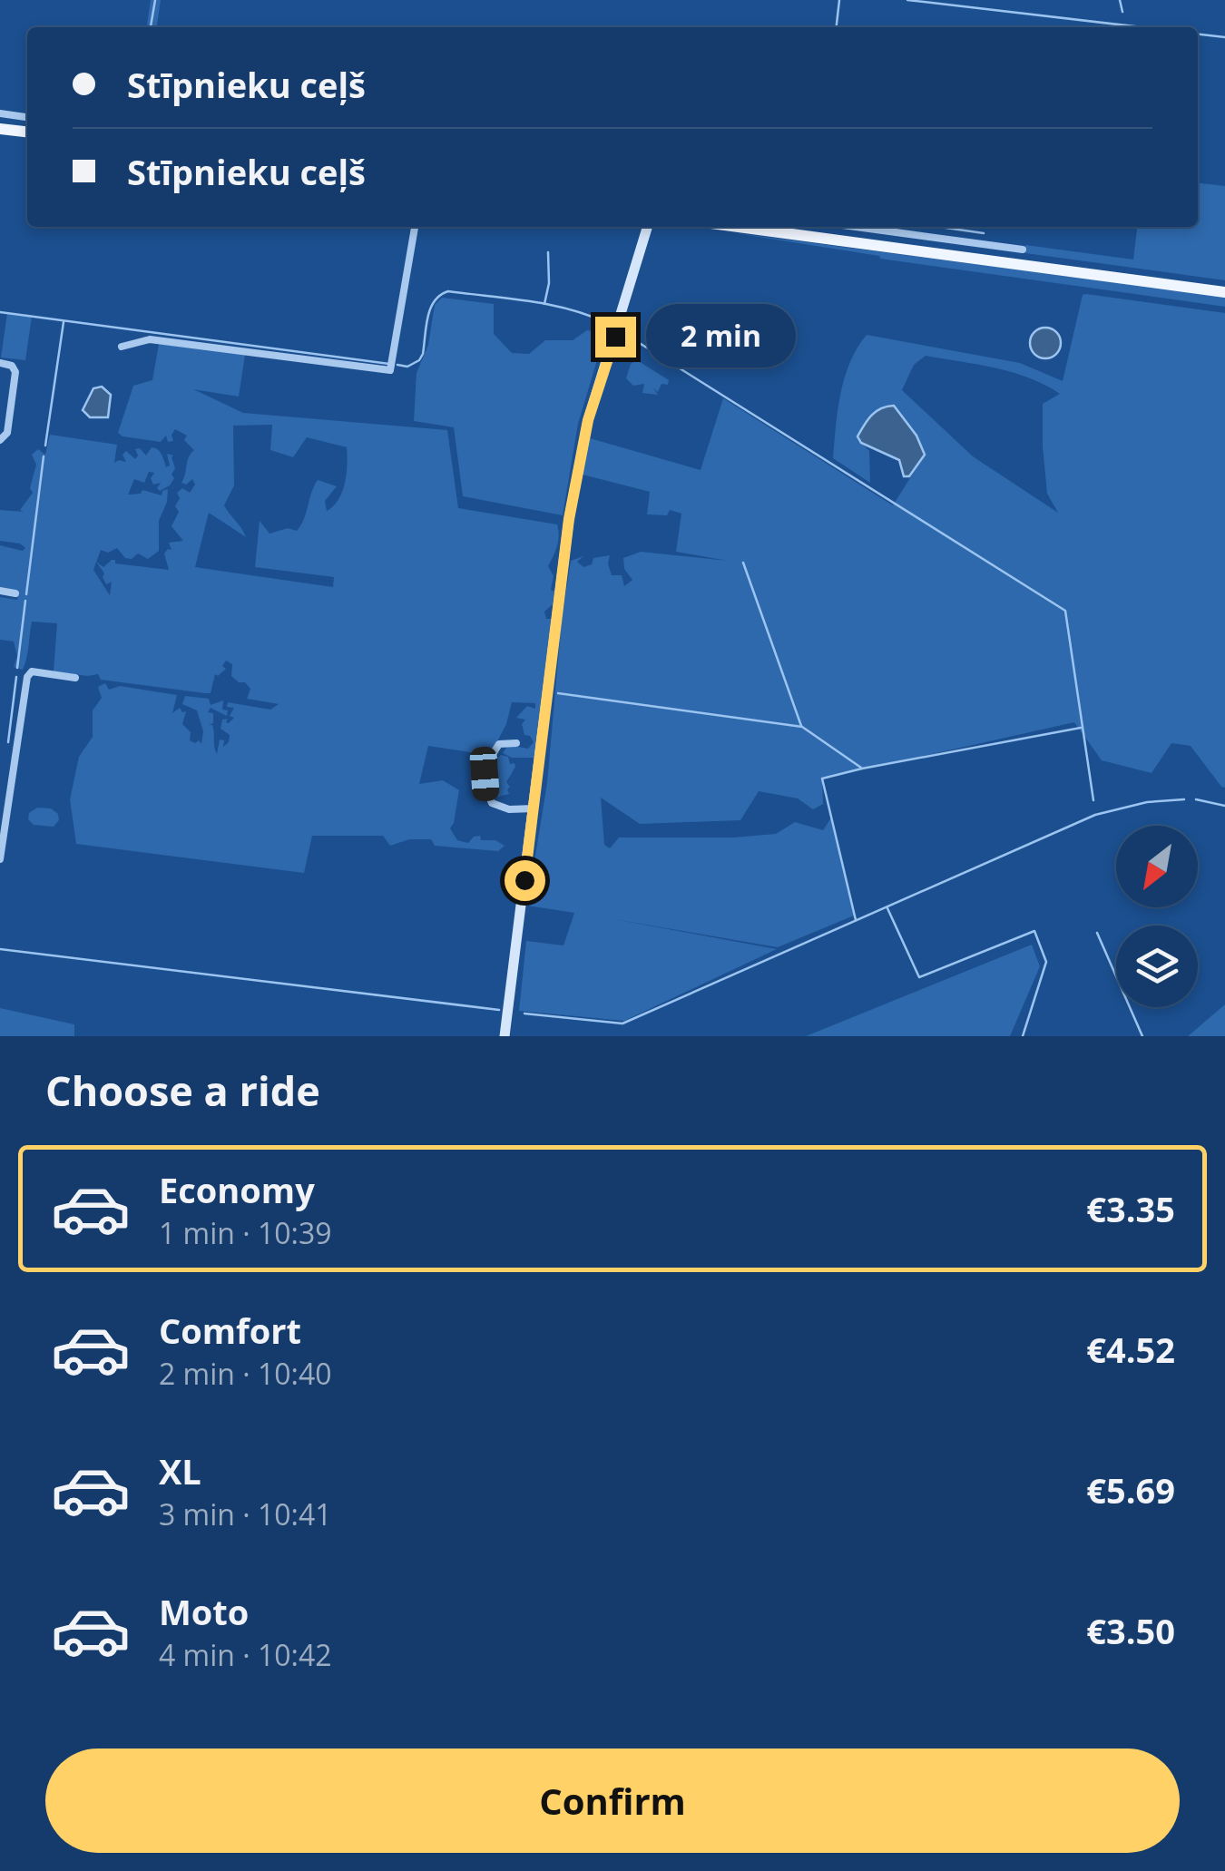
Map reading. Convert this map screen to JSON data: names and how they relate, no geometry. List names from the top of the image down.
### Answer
{
  "north": "bottom left",
  "page": {
    "banner": ["Stīpnieku ceļš", "Stīpnieku ceļš"],
    "bubble": "2 min",
    "heading": "Choose a ride",
    "list": [
      {
        "name": "Economy",
        "note": "1 min · 10:39",
        "value": "€3.35"
      },
      {
        "name": "Comfort",
        "note": "2 min · 10:40",
        "value": "€4.52"
      },
      {
        "name": "XL",
        "note": "3 min · 10:41",
        "value": "€5.69"
      },
      {
        "name": "Moto",
        "note": "4 min · 10:42",
        "value": "€3.50"
      }
    ],
    "buttons": "Confirm"
  }
}
